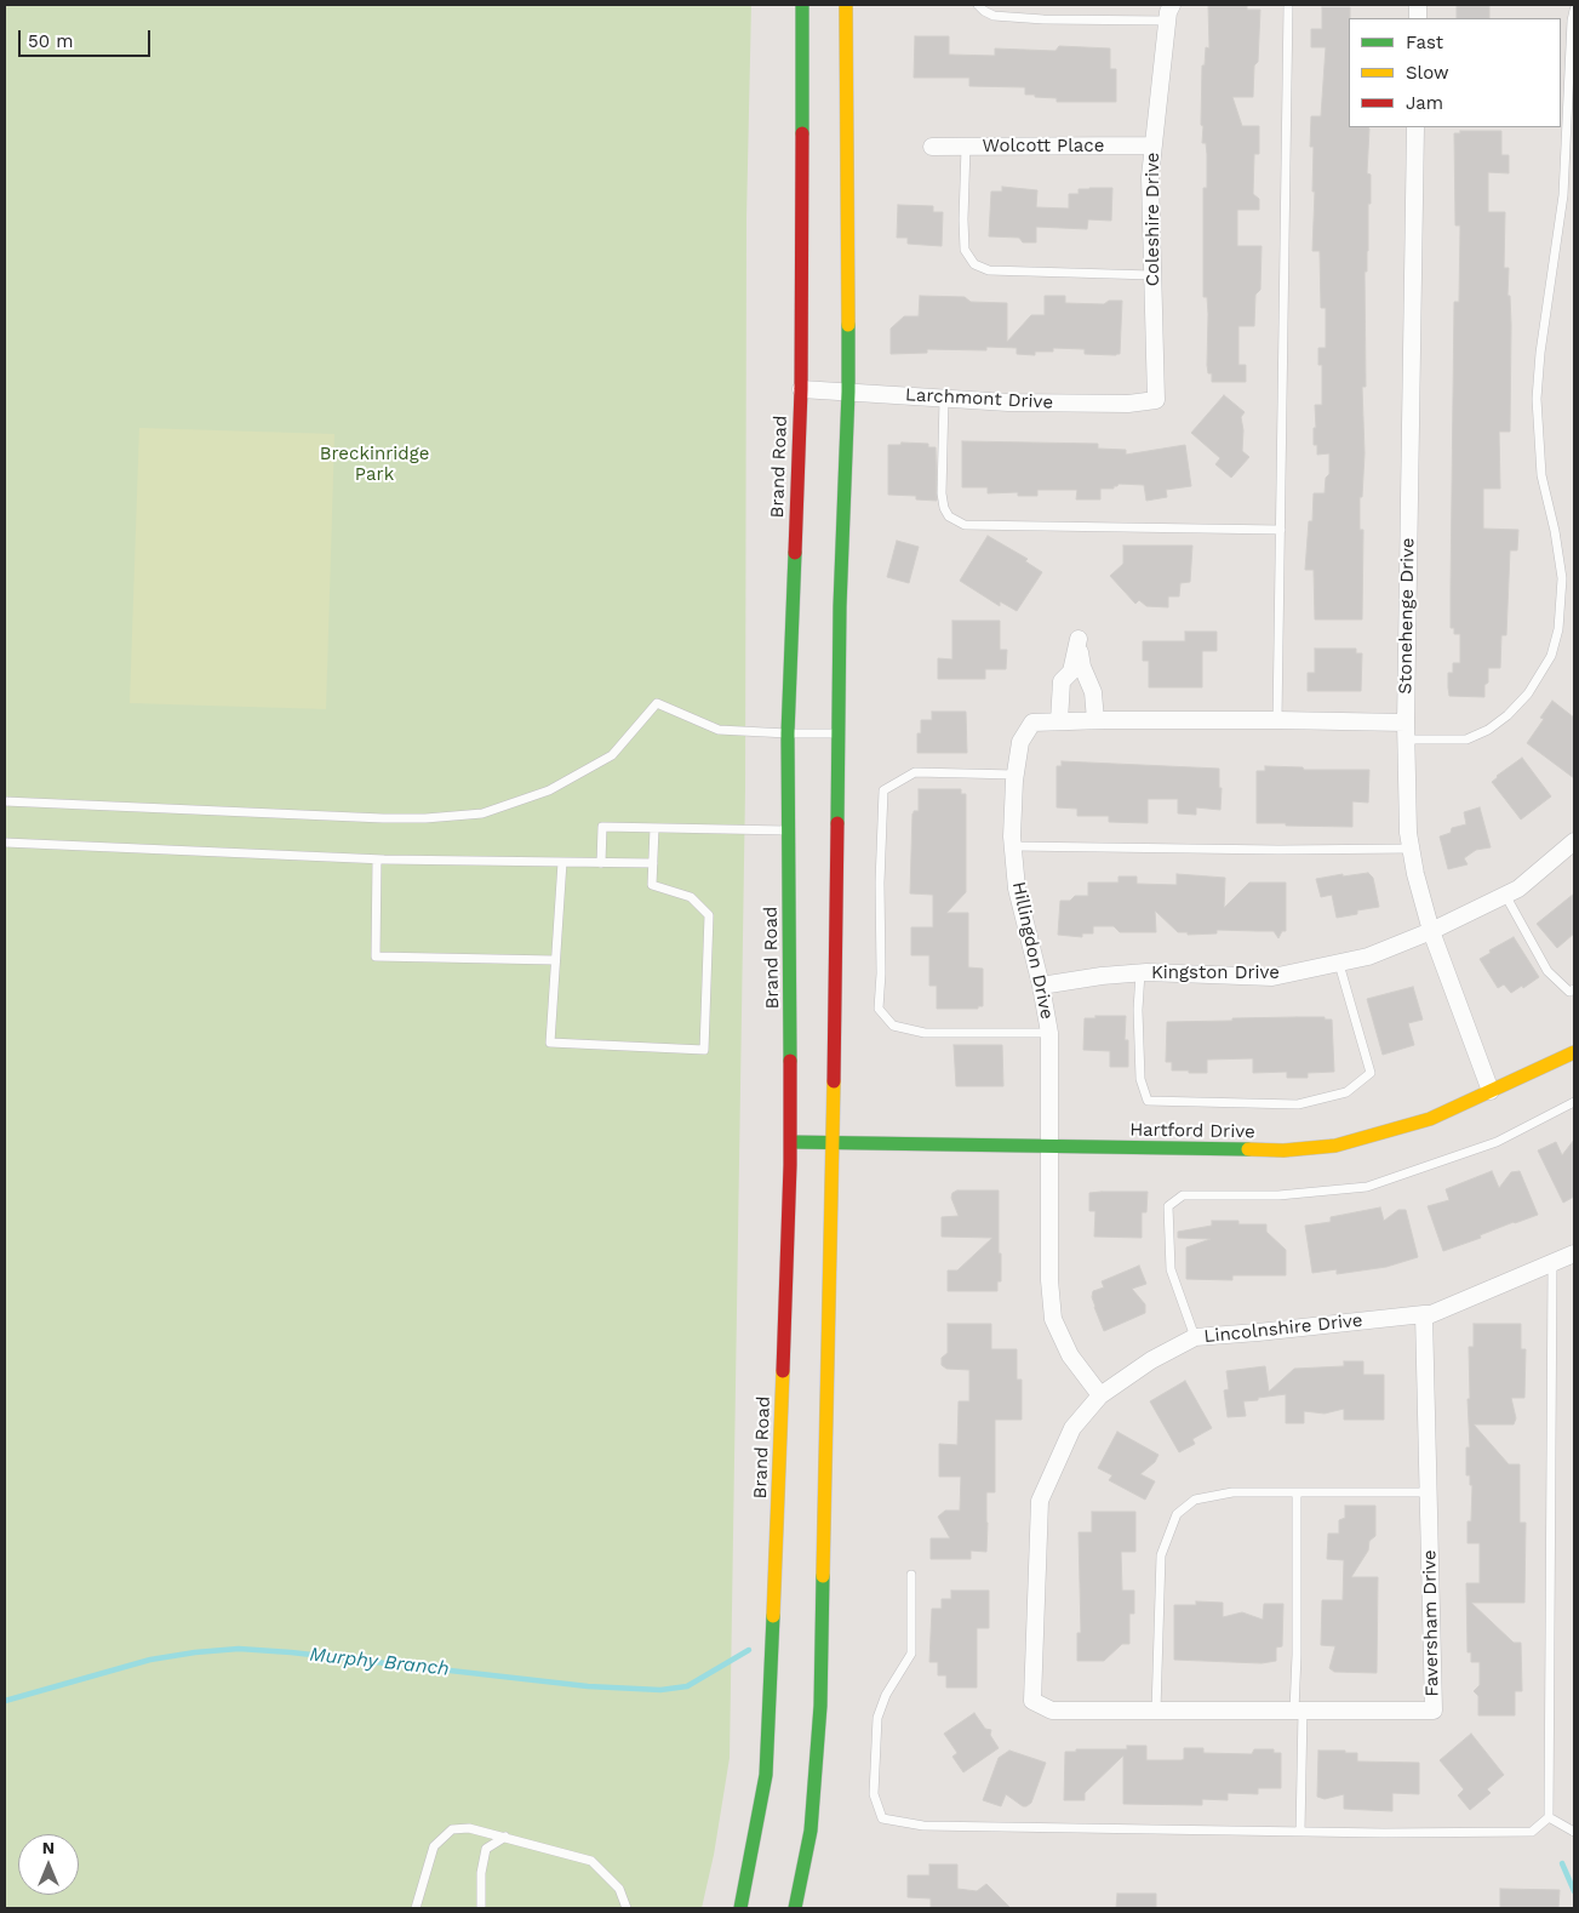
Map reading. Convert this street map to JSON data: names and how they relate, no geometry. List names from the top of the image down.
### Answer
{
  "streets": {
    "main road": ["Brand Road", "Hartford Drive"],
    "street": [
      "Wolcott Place",
      "Coleshire Drive",
      "Larchmont Drive",
      "Stonehenge Drive",
      "Hillingdon Drive",
      "Kingston Drive",
      "Lincolnshire Drive",
      "Faversham Drive"
    ]
  },
  "crossings": [
    ["Wolcott Place", "Coleshire Drive"],
    ["Coleshire Drive", "Larchmont Drive"],
    ["Larchmont Drive", "Brand Road"],
    ["Brand Road", "Hartford Drive"],
    ["Stonehenge Drive", "Hillingdon Drive"],
    ["Stonehenge Drive", "Kingston Drive"],
    ["Stonehenge Drive", "Hartford Drive"],
    ["Hillingdon Drive", "Kingston Drive"],
    ["Hillingdon Drive", "Hartford Drive"],
    ["Hillingdon Drive", "Lincolnshire Drive"],
    ["Lincolnshire Drive", "Faversham Drive"]
  ],
  "water": ["Murphy Branch"],
  "parks": ["Breckinridge Park"],
  "legend": ["Fast", "Slow", "Jam"],
  "scale_bar": "50 m",
  "north": "top"
}
